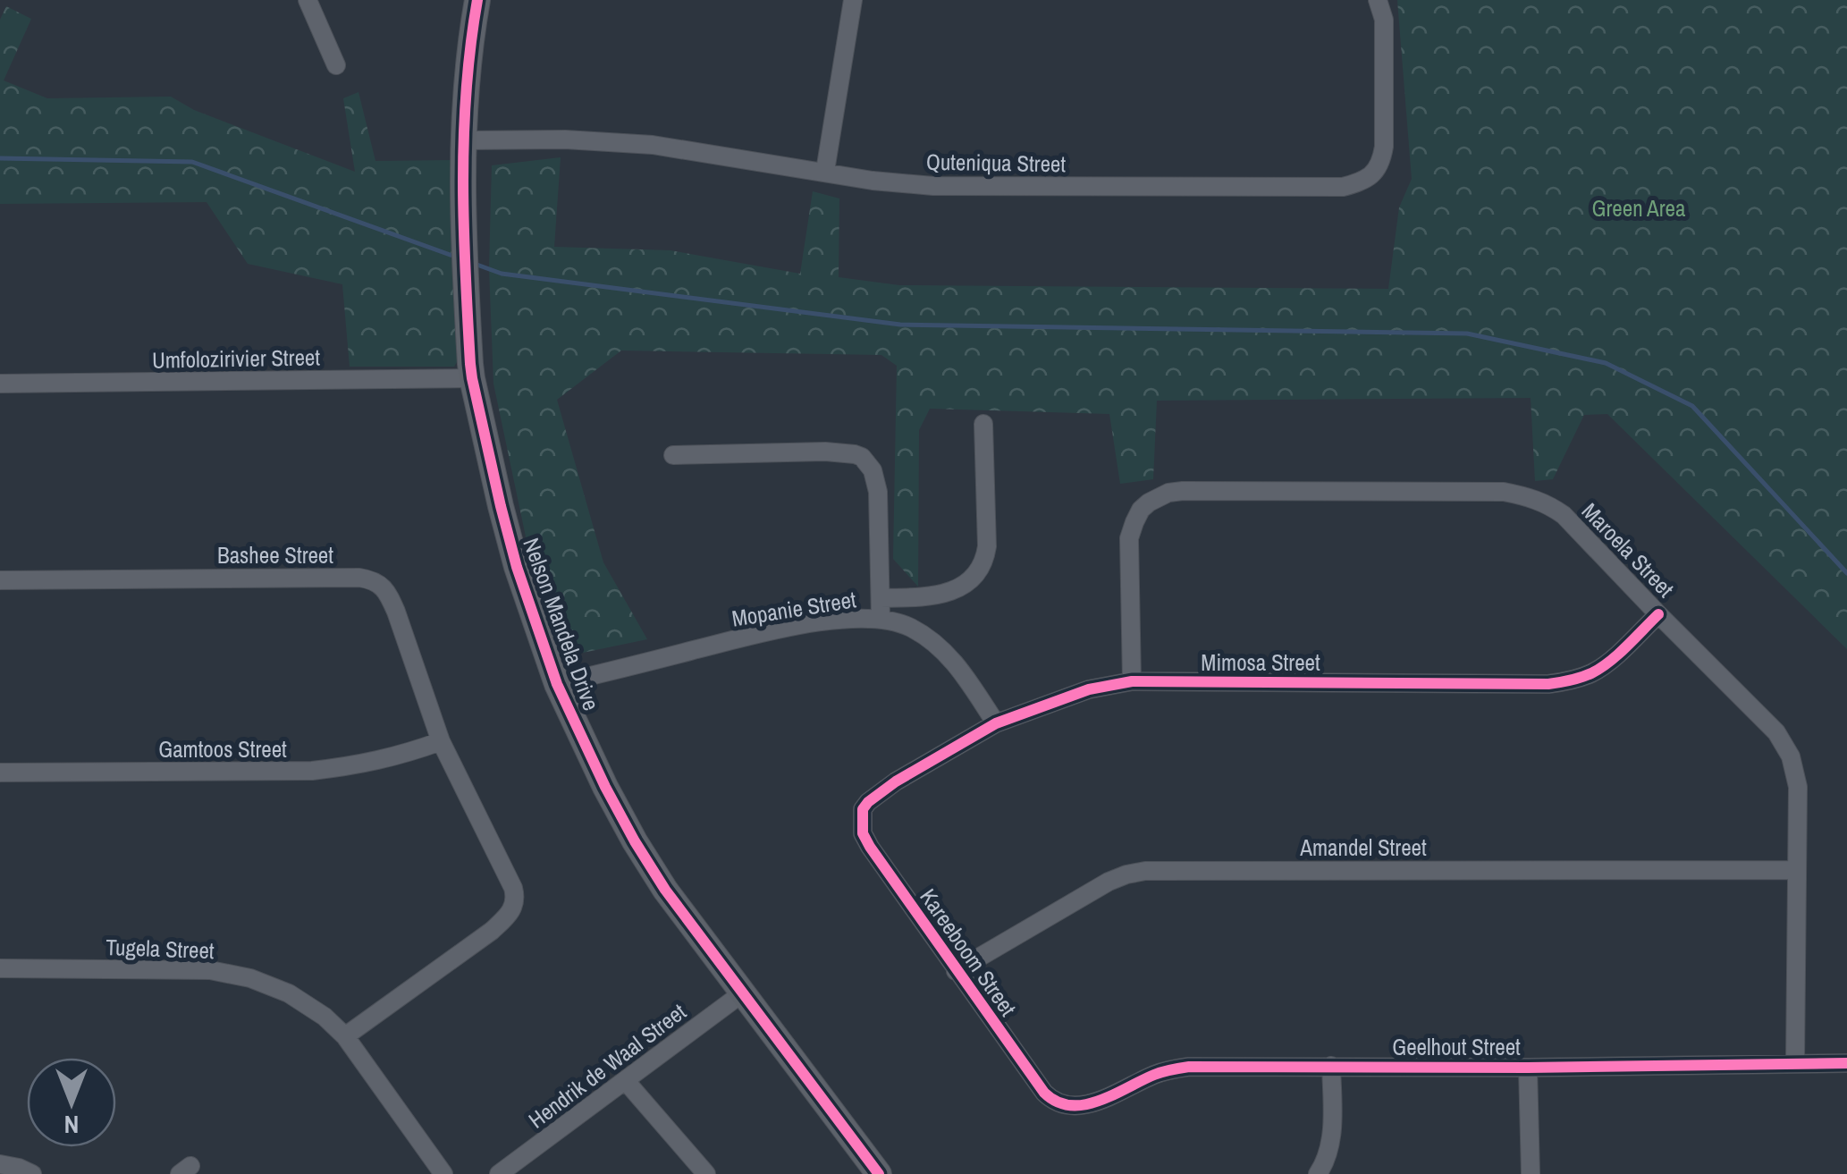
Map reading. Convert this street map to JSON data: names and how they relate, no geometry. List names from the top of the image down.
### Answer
{
  "streets": {
    "street": [
      "Quteniqua Street",
      "Umfolozirivier Street",
      "Maroela Street",
      "Bashee Street",
      "Mopanie Street",
      "Nelson Mandela Drive",
      "Mimosa Street",
      "Gamtoos Street",
      "Amandel Street",
      "Tugela Street",
      "Kareeboom Street",
      "Geelhout Street",
      "Hendrik de Waal Street"
    ]
  },
  "crossings": [
    ["Quteniqua Street", "Nelson Mandela Drive"],
    ["Umfolozirivier Street", "Nelson Mandela Drive"],
    ["Maroela Street", "Mimosa Street"],
    ["Maroela Street", "Amandel Street"],
    ["Maroela Street", "Geelhout Street"],
    ["Bashee Street", "Gamtoos Street"],
    ["Bashee Street", "Tugela Street"],
    ["Mopanie Street", "Nelson Mandela Drive"],
    ["Mopanie Street", "Mimosa Street"],
    ["Nelson Mandela Drive", "Hendrik de Waal Street"],
    ["Mimosa Street", "Kareeboom Street"],
    ["Amandel Street", "Kareeboom Street"],
    ["Kareeboom Street", "Geelhout Street"]
  ],
  "parks": ["Green Area"],
  "north": "bottom"
}
